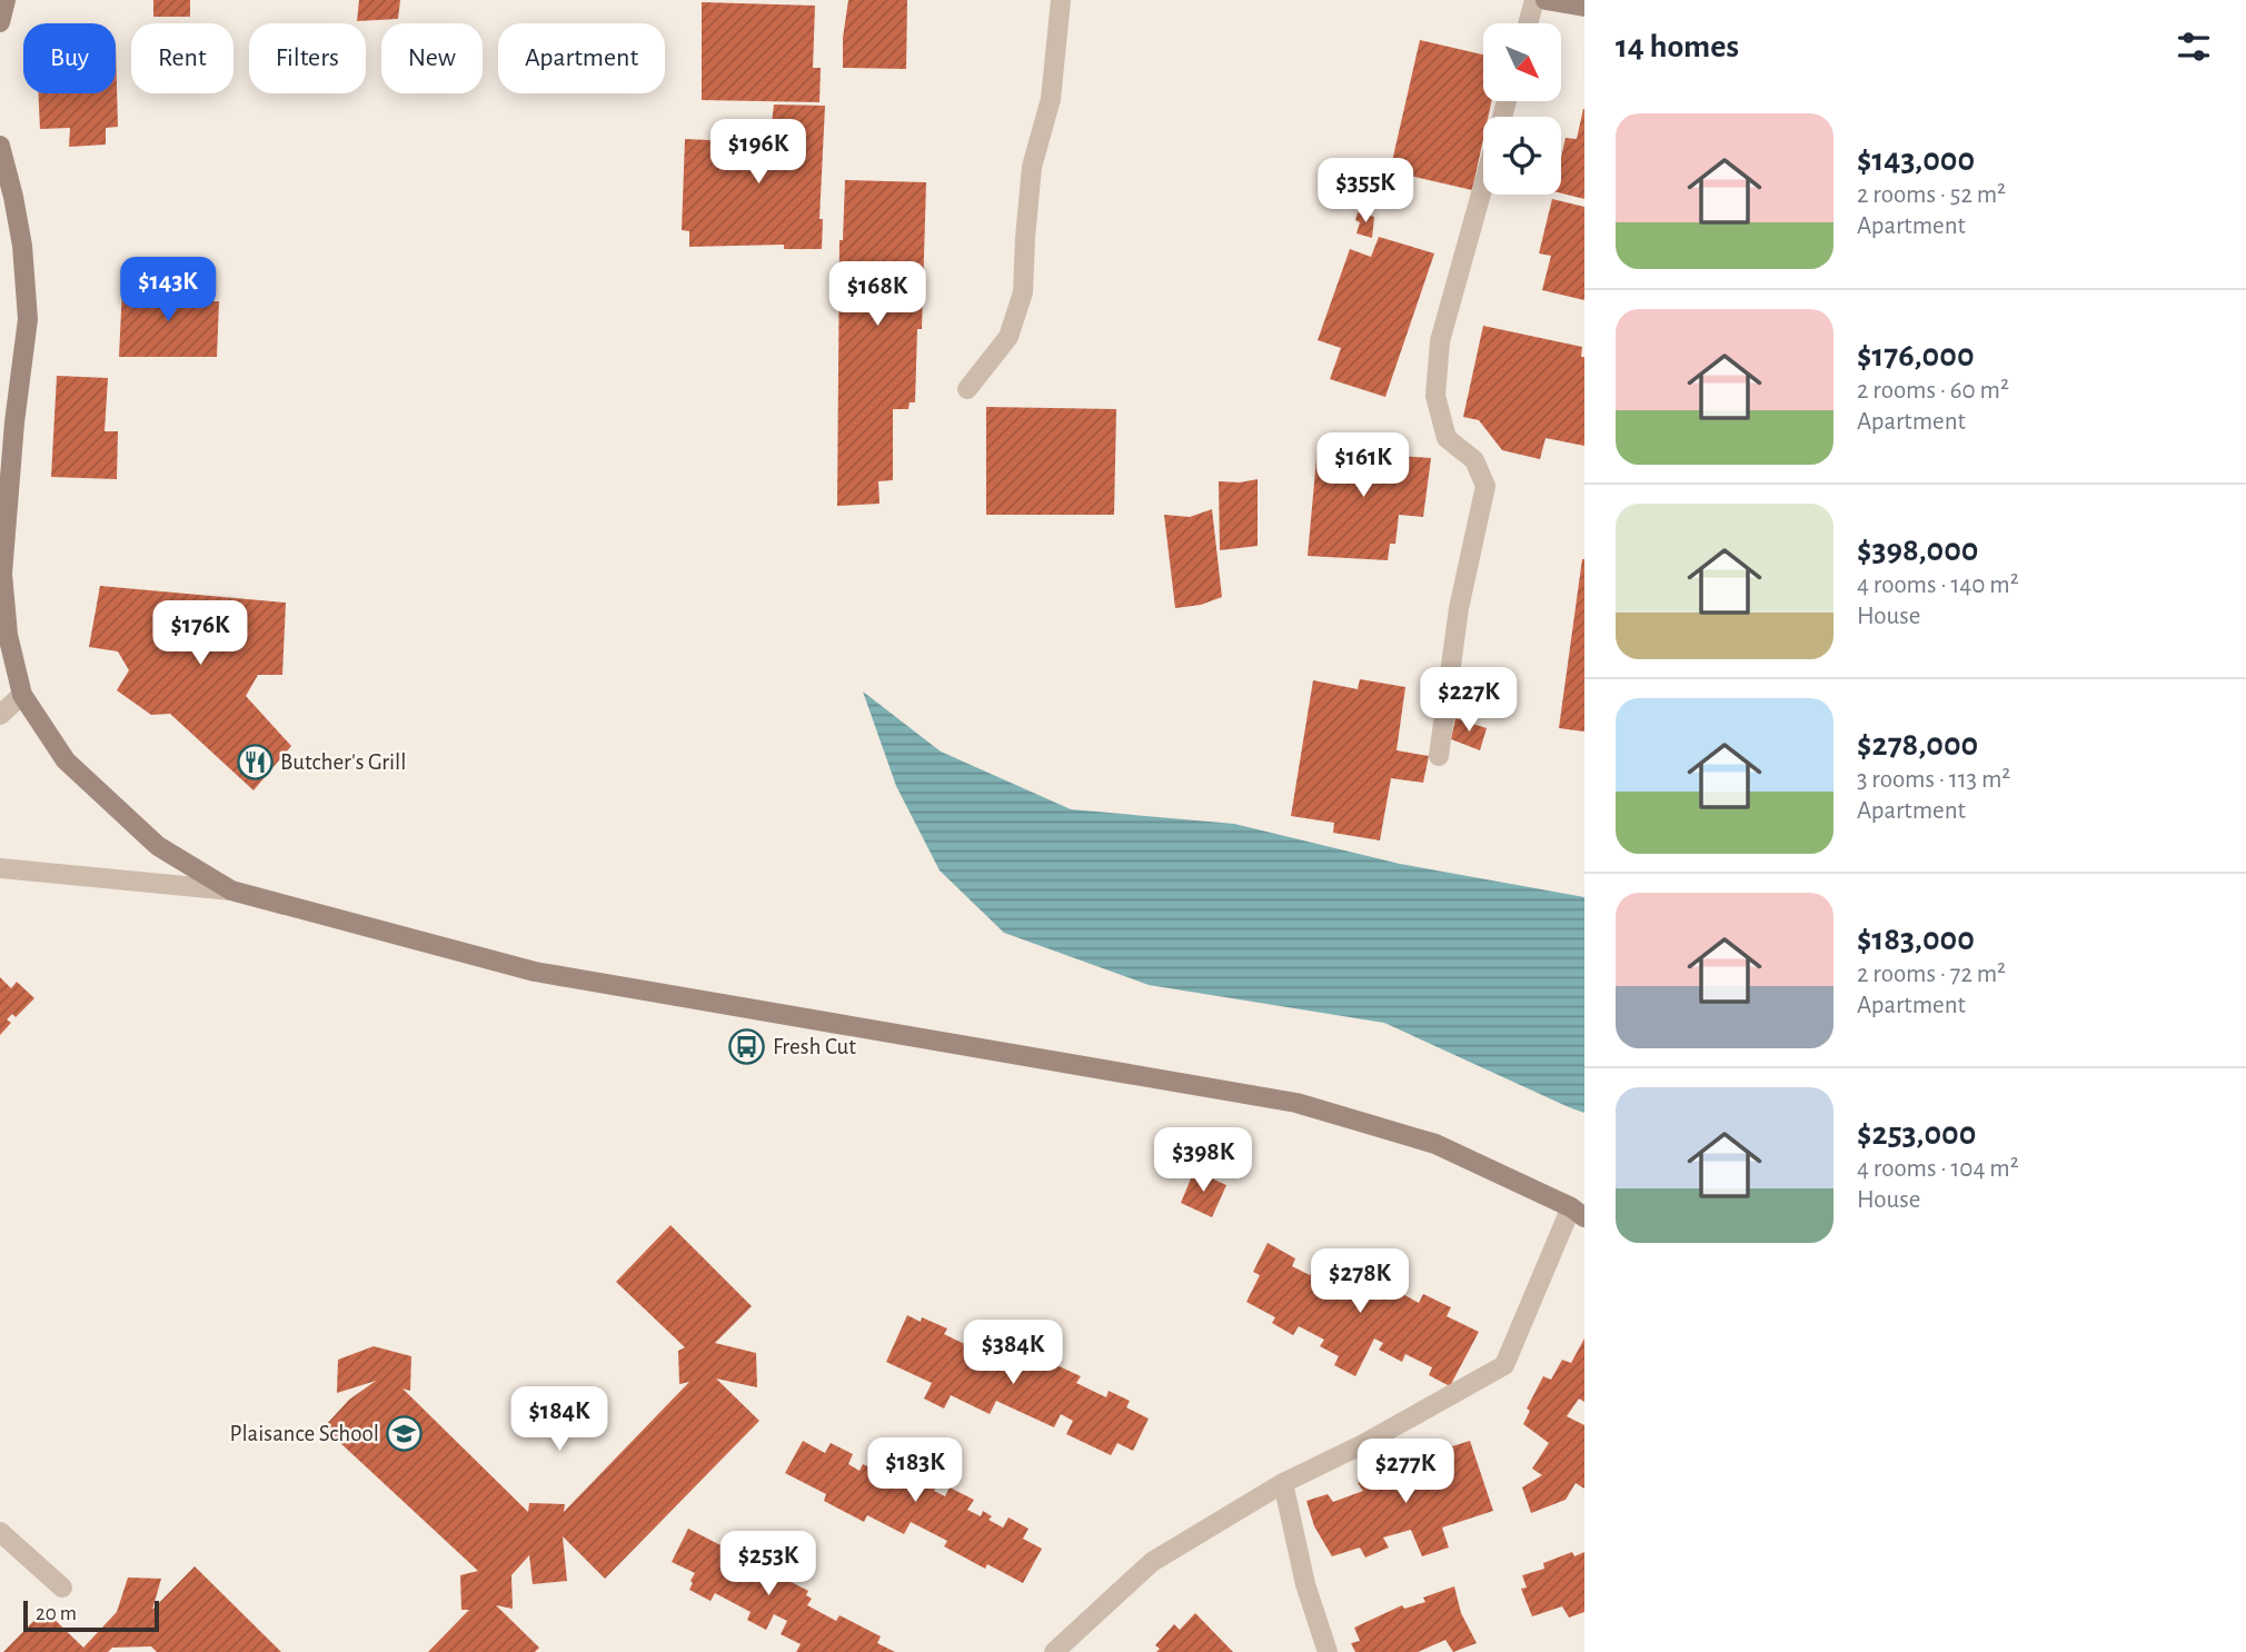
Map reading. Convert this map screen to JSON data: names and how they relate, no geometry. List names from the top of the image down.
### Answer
{
  "places": {
    "restaurant": ["Butcher's Grill"],
    "bus stop": ["Fresh Cut"],
    "school or university": ["Plaisance School"]
  },
  "scale_bar": "20 m",
  "north": "bottom right",
  "page": {
    "heading": "14 homes",
    "chip": [
      "Buy",
      "Rent",
      "Filters",
      "New",
      "Apartment"
    ],
    "list": [
      {
        "name": "$143,000",
        "note": "2 rooms · 52 m² · Apartment"
      },
      {
        "name": "$176,000",
        "note": "2 rooms · 60 m² · Apartment"
      },
      {
        "name": "$398,000",
        "note": "4 rooms · 140 m² · House"
      },
      {
        "name": "$278,000",
        "note": "3 rooms · 113 m² · Apartment"
      },
      {
        "name": "$183,000",
        "note": "2 rooms · 72 m² · Apartment"
      },
      {
        "name": "$253,000",
        "note": "4 rooms · 104 m² · House"
      }
    ],
    "price": [
      "$196K",
      "$355K",
      "$143K",
      "$168K",
      "$161K",
      "$176K",
      "$227K",
      "$398K",
      "$278K",
      "$384K",
      "$184K",
      "$183K",
      "$277K",
      "$253K"
    ],
    "scale": "20 m"
  }
}
